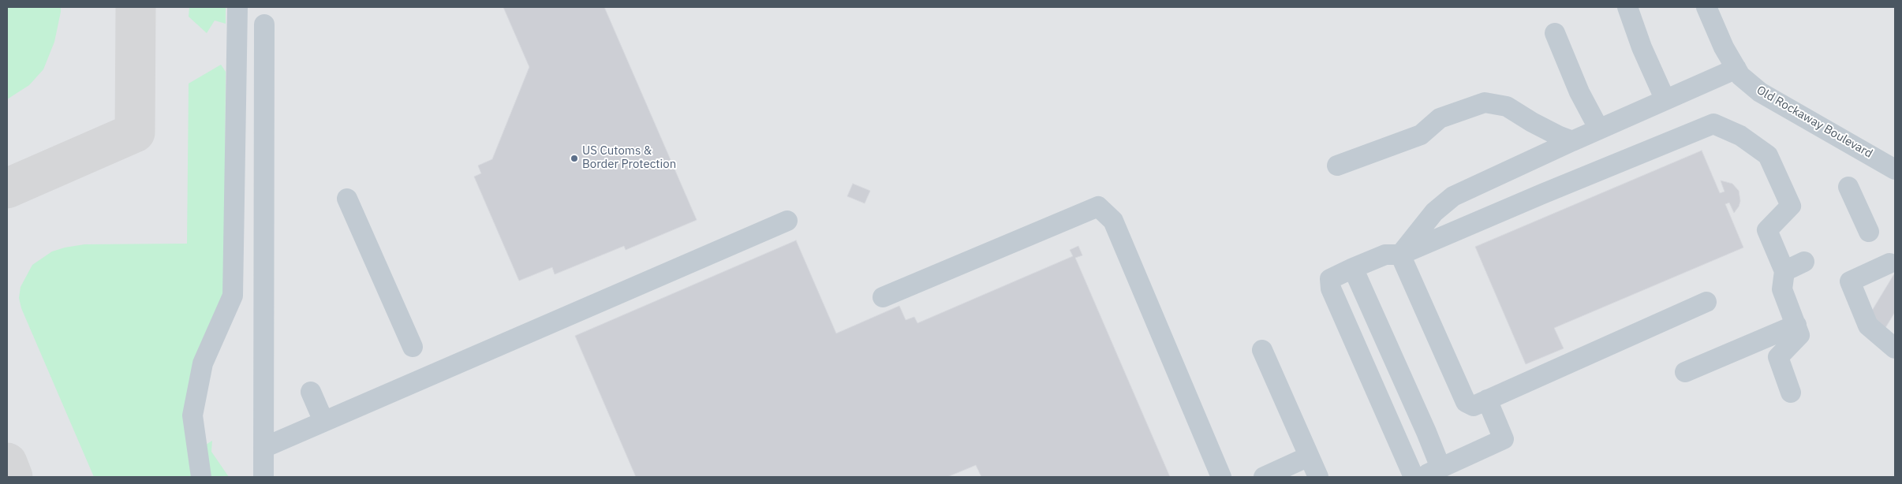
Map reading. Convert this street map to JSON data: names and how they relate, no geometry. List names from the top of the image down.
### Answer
{
  "streets": {
    "street": ["Old Rockaway Boulevard"]
  },
  "places": ["US Cutoms & Border Protection"]
}
